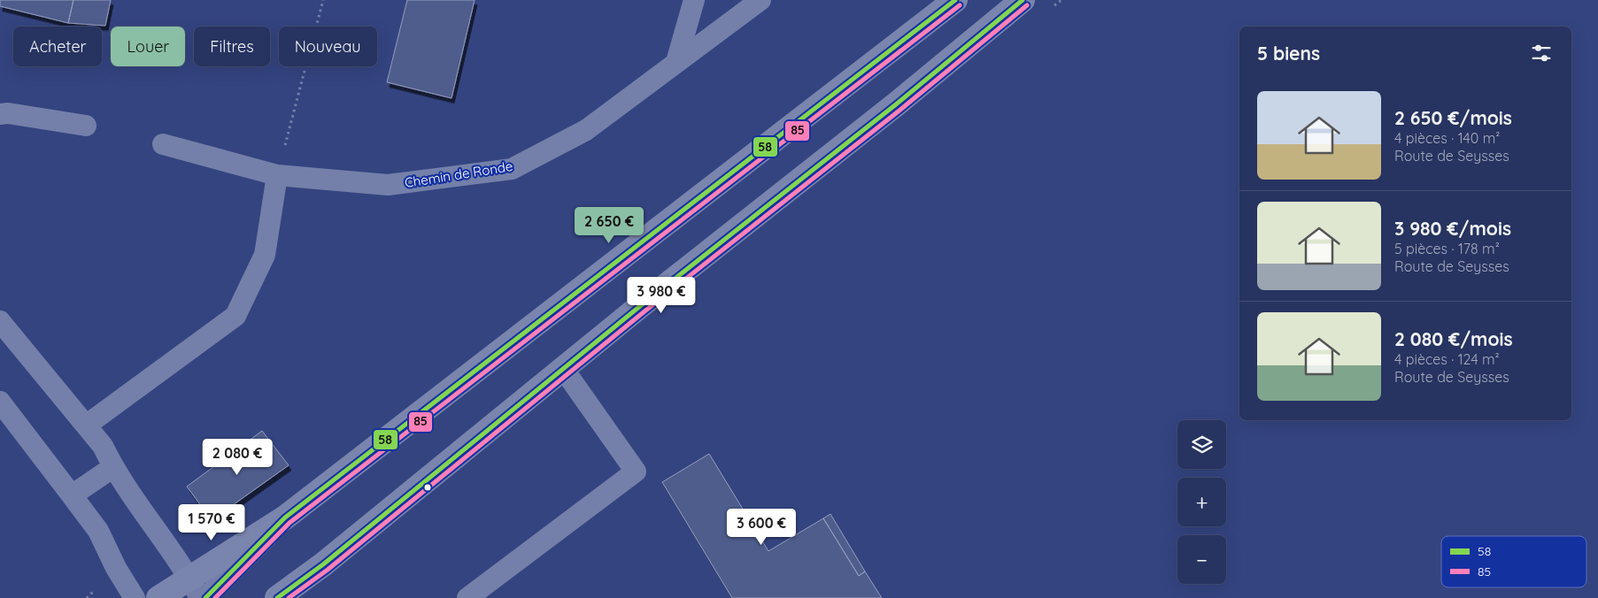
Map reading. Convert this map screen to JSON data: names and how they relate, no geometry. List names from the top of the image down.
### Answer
{
  "streets": {
    "lane": ["Chemin de Ronde"]
  },
  "lines": ["transit line 58", "transit line 85"],
  "legend": ["58", "85"],
  "page": {
    "chip": [
      "Acheter",
      "Louer",
      "Filtres",
      "Nouveau"
    ],
    "heading": "5 biens",
    "list": [
      {
        "name": "2 650 €/mois",
        "note": "4 pièces · 140 m² · Route de Seysses"
      },
      {
        "name": "3 980 €/mois",
        "note": "5 pièces · 178 m² · Route de Seysses"
      },
      {
        "name": "2 080 €/mois",
        "note": "4 pièces · 124 m² · Route de Seysses"
      }
    ],
    "price": [
      "2 650 €",
      "3 980 €",
      "2 080 €",
      "1 570 €",
      "3 600 €"
    ],
    "map_buttons": ["+", "−"]
  }
}
